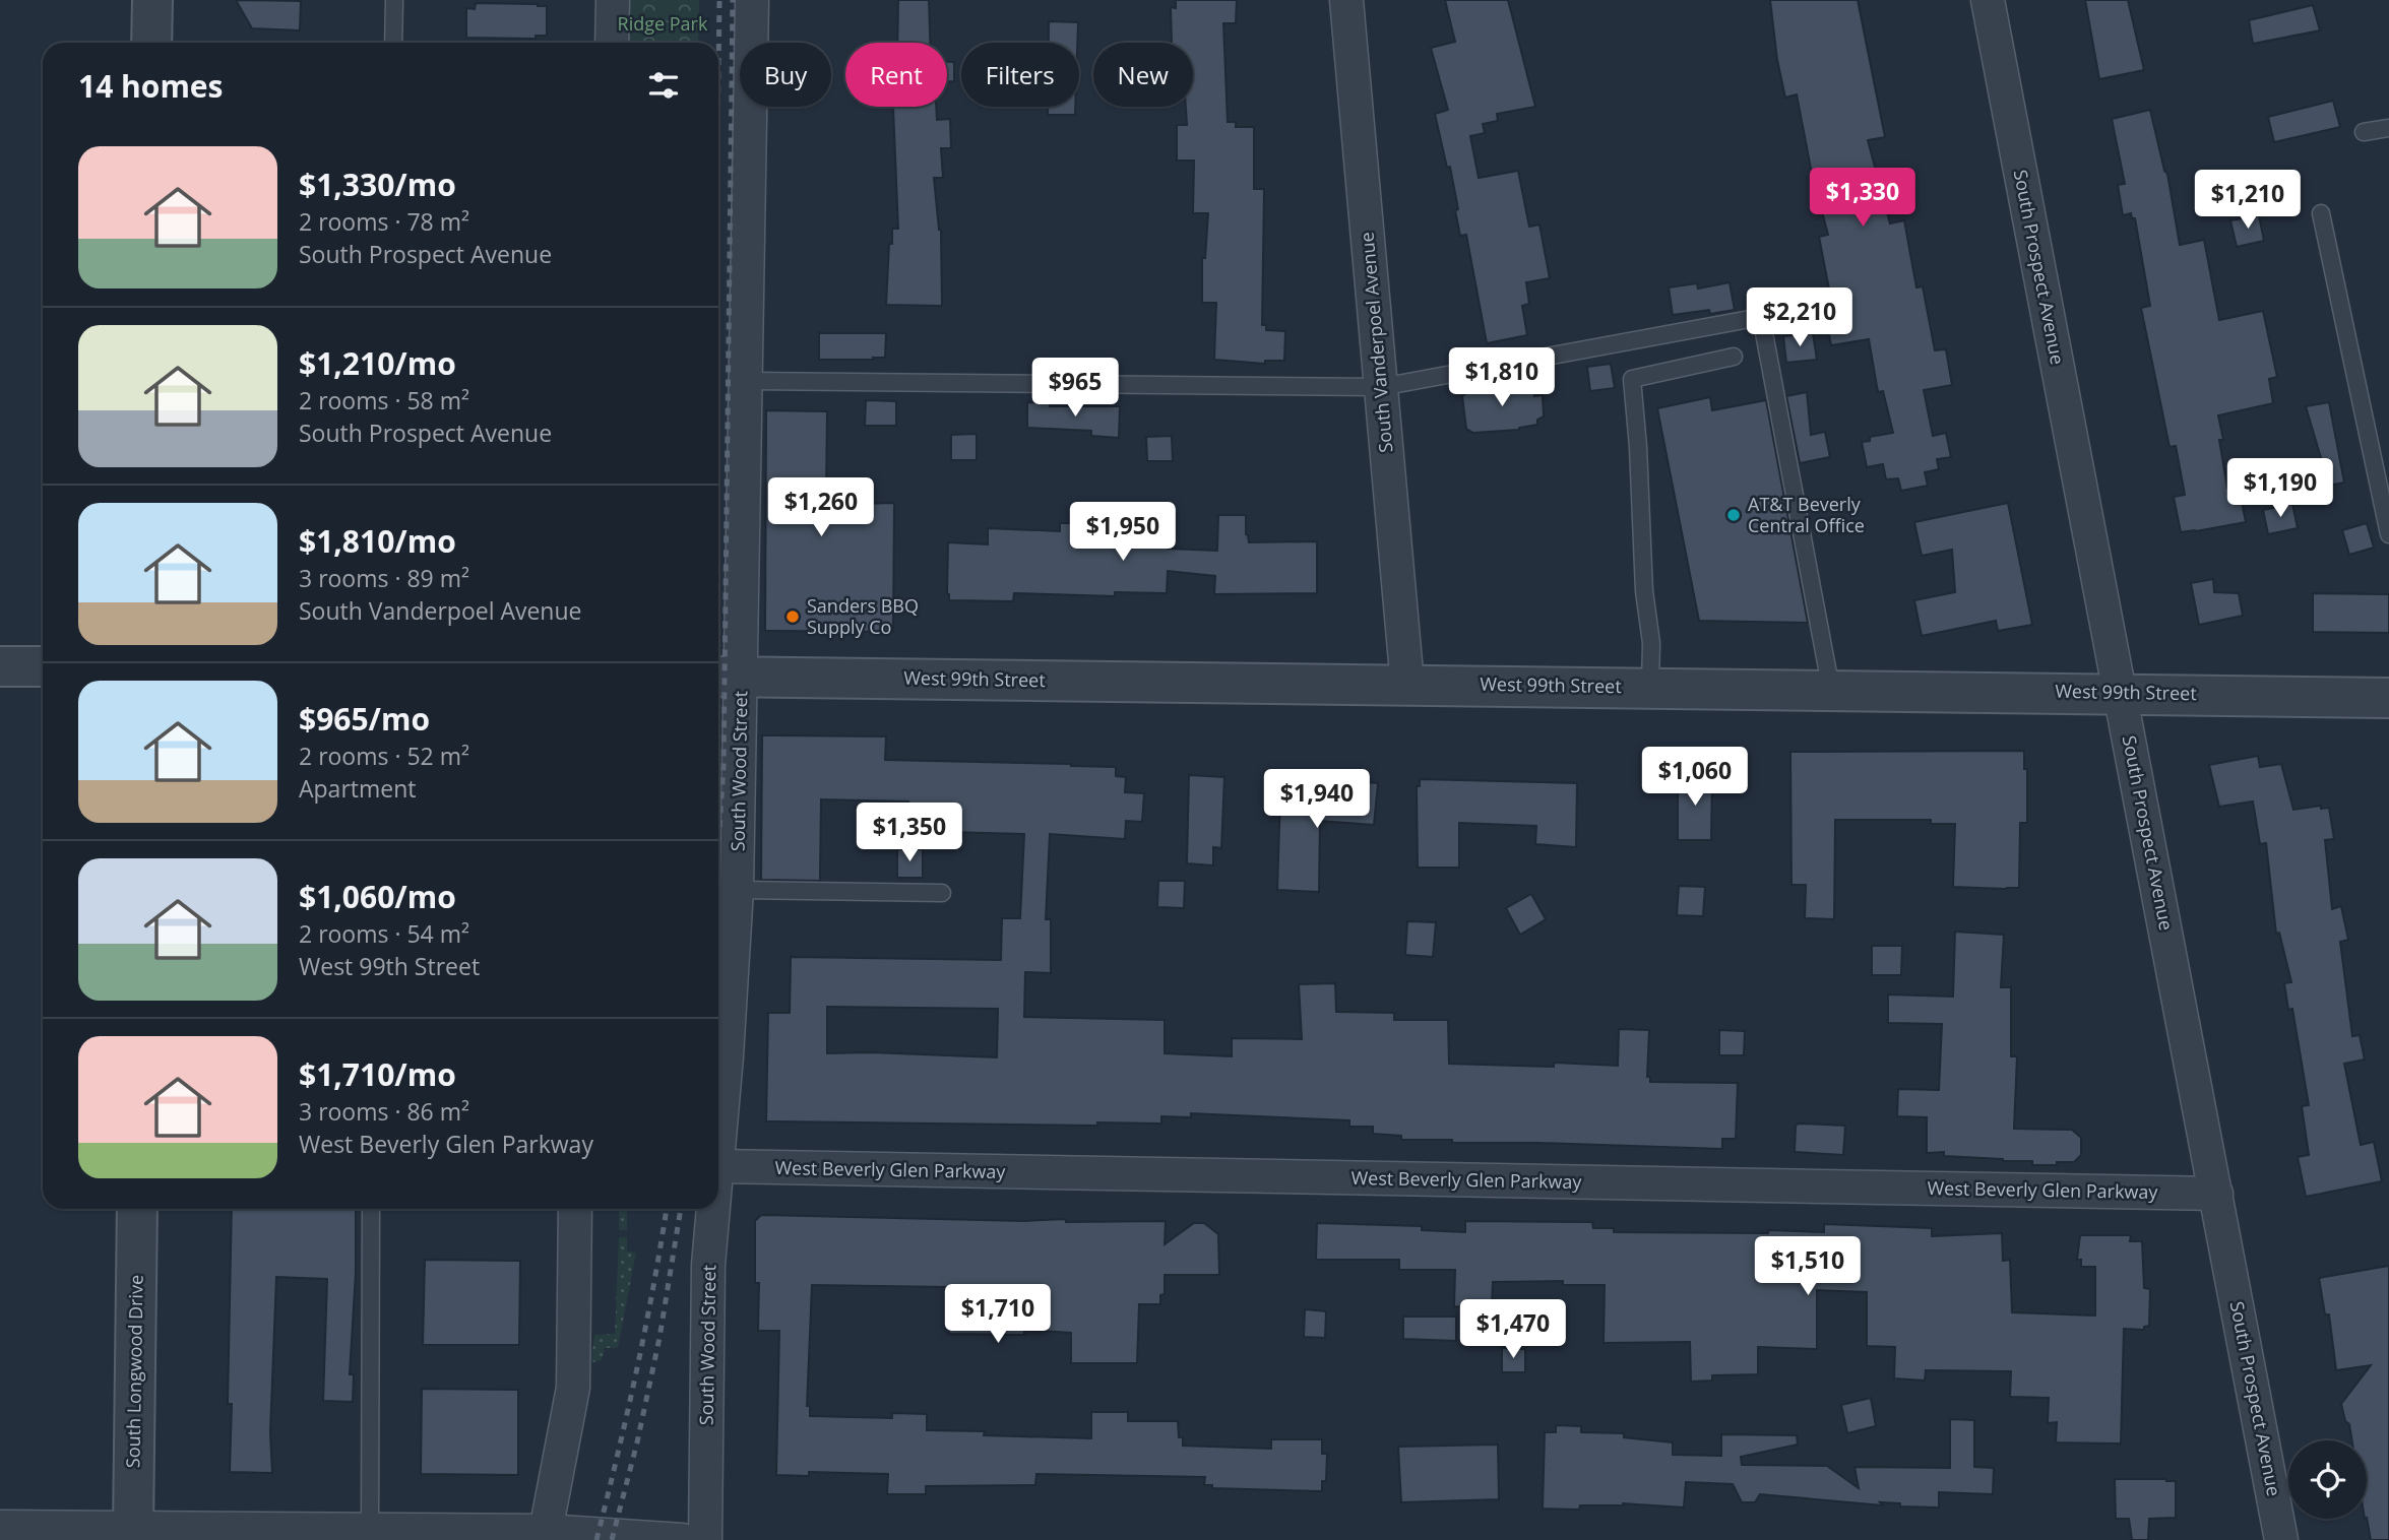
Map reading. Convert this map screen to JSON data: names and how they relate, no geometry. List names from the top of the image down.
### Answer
{
  "streets": {
    "street": [
      "South Prospect Avenue",
      "South Vanderpoel Avenue",
      "West 99th Street",
      "South Wood Street",
      "West Beverly Glen Parkway",
      "South Longwood Drive"
    ]
  },
  "crossings": [
    ["South Prospect Avenue", "West 99th Street"],
    ["South Prospect Avenue", "West Beverly Glen Parkway"],
    ["South Vanderpoel Avenue", "West 99th Street"],
    ["West 99th Street", "South Wood Street"]
  ],
  "parks": ["Ridge Park"],
  "places": ["AT&T Beverly Central Office", "Sanders BBQ Supply Co"],
  "page": {
    "chip": [
      "Buy",
      "Rent",
      "Filters",
      "New"
    ],
    "heading": "14 homes",
    "list": [
      {
        "name": "$1,330/mo",
        "note": "2 rooms · 78 m² · South Prospect Avenue"
      },
      {
        "name": "$1,210/mo",
        "note": "2 rooms · 58 m² · South Prospect Avenue"
      },
      {
        "name": "$1,810/mo",
        "note": "3 rooms · 89 m² · South Vanderpoel Avenue"
      },
      {
        "name": "$965/mo",
        "note": "2 rooms · 52 m² · Apartment"
      },
      {
        "name": "$1,060/mo",
        "note": "2 rooms · 54 m² · West 99th Street"
      },
      {
        "name": "$1,710/mo",
        "note": "3 rooms · 86 m² · West Beverly Glen Parkway"
      }
    ],
    "price": [
      "$1,330",
      "$1,210",
      "$2,210",
      "$1,810",
      "$965",
      "$1,190",
      "$1,260",
      "$1,950",
      "$1,060",
      "$1,940",
      "$1,350",
      "$1,510",
      "$1,710",
      "$1,470"
    ]
  }
}
